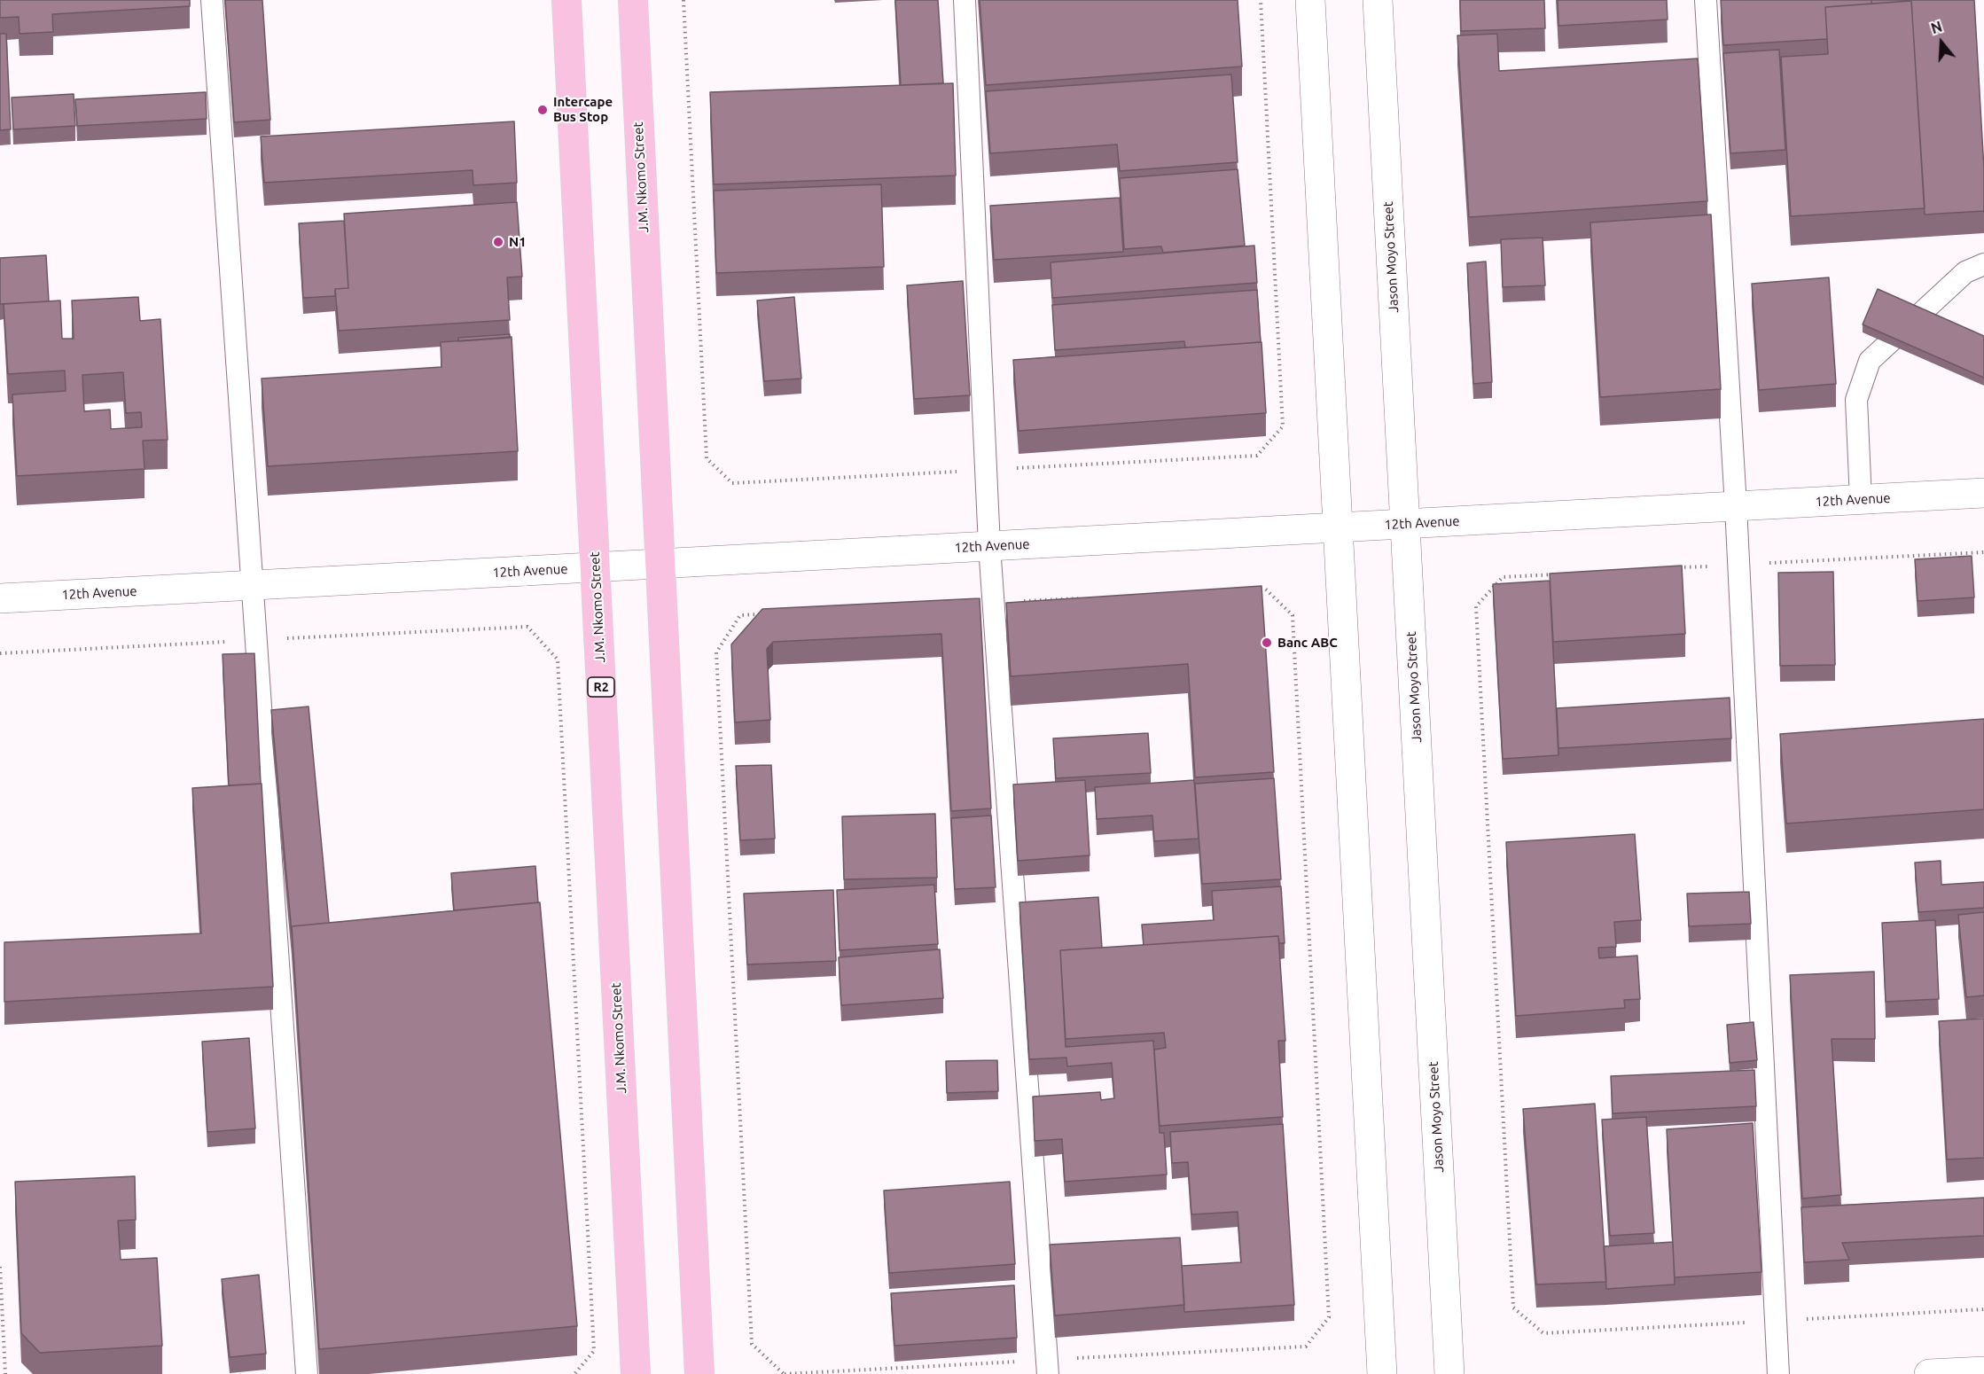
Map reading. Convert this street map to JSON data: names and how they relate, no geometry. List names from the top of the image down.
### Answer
{
  "streets": {
    "highway": ["J.M. Nkomo Street", "R2"],
    "street": ["Jason Moyo Street", "12th Avenue"]
  },
  "crossings": [
    ["J.M. Nkomo Street", "12th Avenue"],
    ["Jason Moyo Street", "12th Avenue"]
  ],
  "places": ["Intercape Bus Stop", "N1", "Banc ABC"],
  "north": "top"
}
